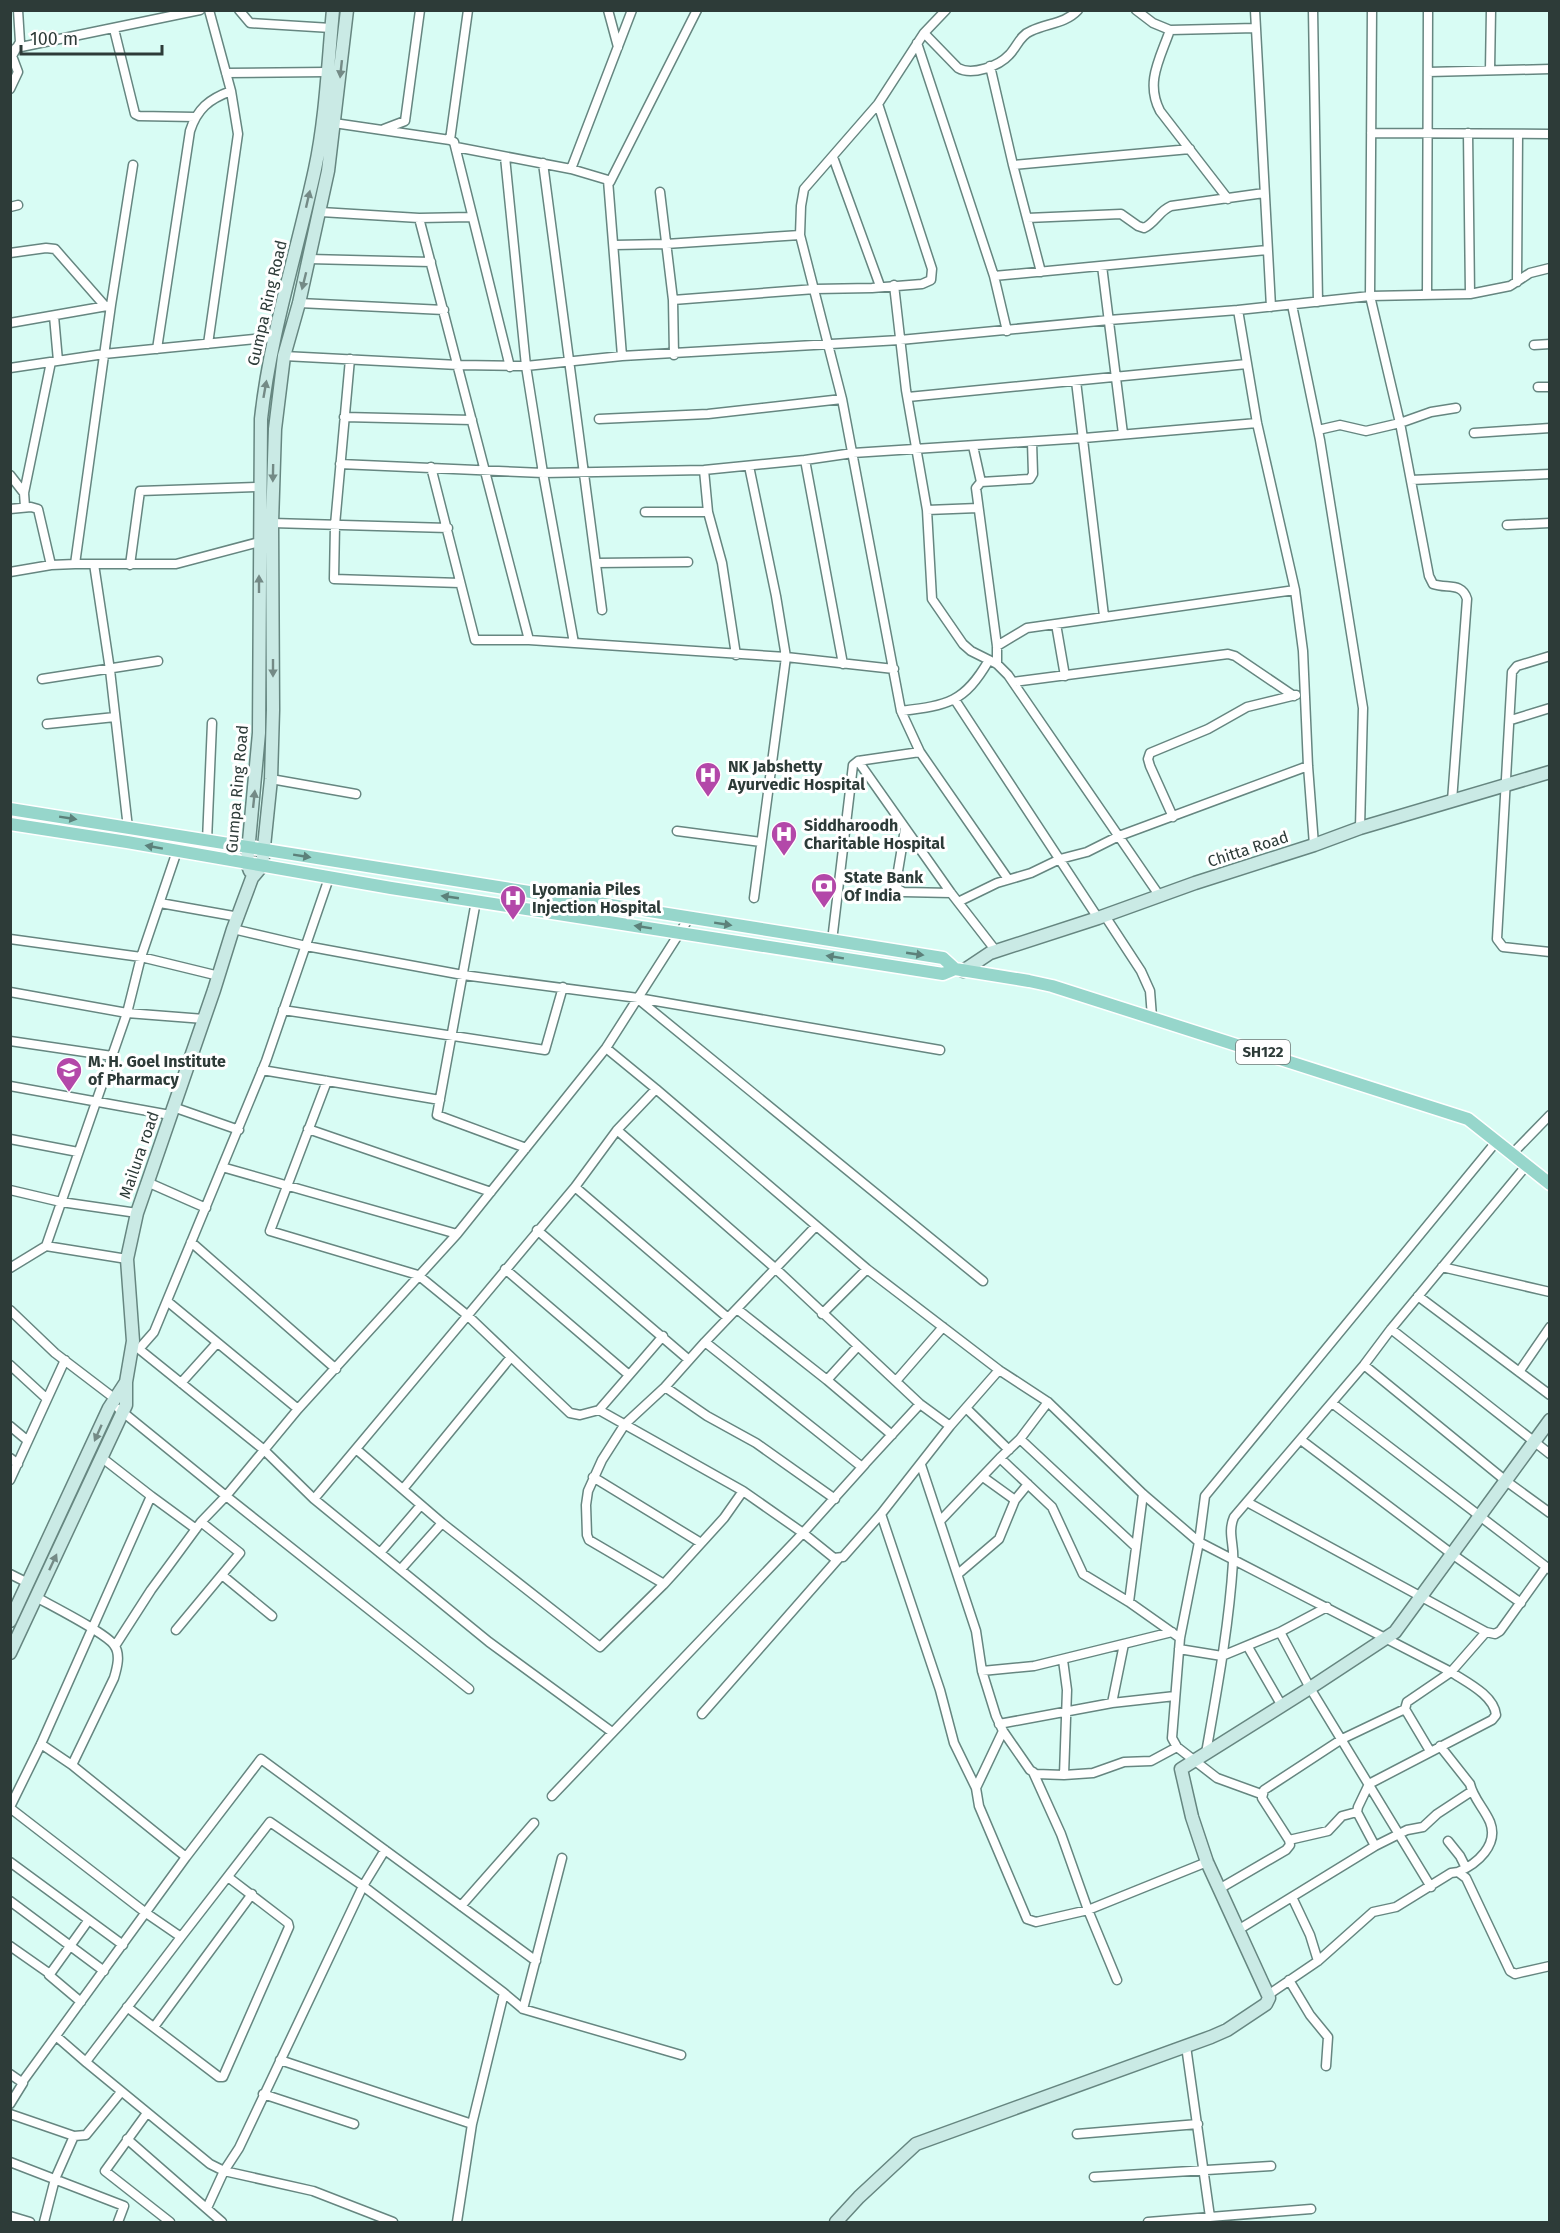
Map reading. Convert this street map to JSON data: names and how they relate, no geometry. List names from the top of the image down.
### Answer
{
  "streets": {
    "main road": ["SH122"],
    "street": ["Gumpa Ring Road", "Chitta Road", "Mailura road"]
  },
  "crossings": [
    ["Gumpa Ring Road", "SH122"],
    ["Gumpa Ring Road", "Mailura road"],
    ["Chitta Road", "SH122"]
  ],
  "places": {
    "hospital": ["NK Jabshetty Ayurvedic Hospital", "Siddharoodh Charitable Hospital", "Lyomania Piles Injection Hospital"],
    "bank": ["State Bank Of India"],
    "school or university": ["M. H. Goel Institute of Pharmacy"]
  },
  "scale_bar": "100 m"
}
